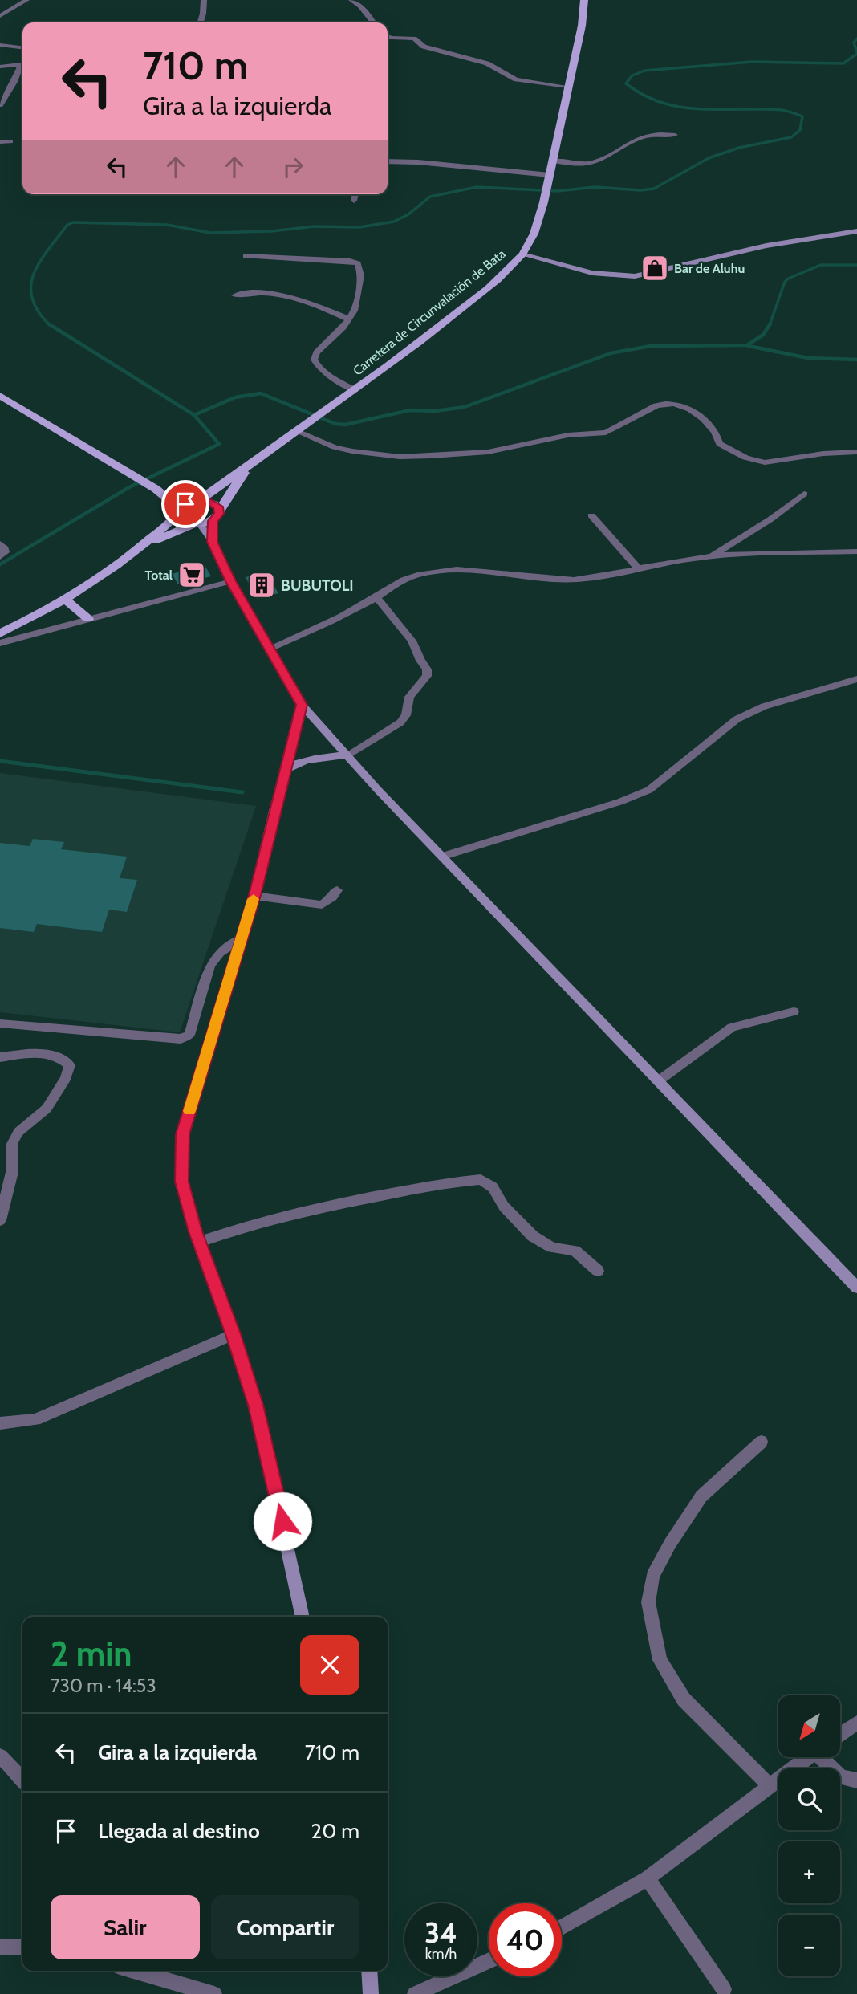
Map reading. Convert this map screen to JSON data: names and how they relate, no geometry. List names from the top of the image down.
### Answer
{
  "streets": {
    "main road": ["Carretera de Circunvalación de Bata"]
  },
  "places": {
    "shop": ["Bar de Aluhu"],
    "supermarket": ["Total"],
    "building": ["BUBUTOLI"]
  },
  "north": "bottom left",
  "page": {
    "turn": ["710 m", "Gira a la izquierda"],
    "heading": ["2 min", "730 m · 14:53"],
    "map_buttons": ["+", "−"],
    "list": [
      {
        "name": "Gira a la izquierda",
        "value": "710 m"
      },
      {
        "name": "Llegada al destino",
        "value": "20 m"
      }
    ],
    "buttons": ["Salir", "Compartir"],
    "speed": "34 km/h",
    "limit": "40"
  }
}
